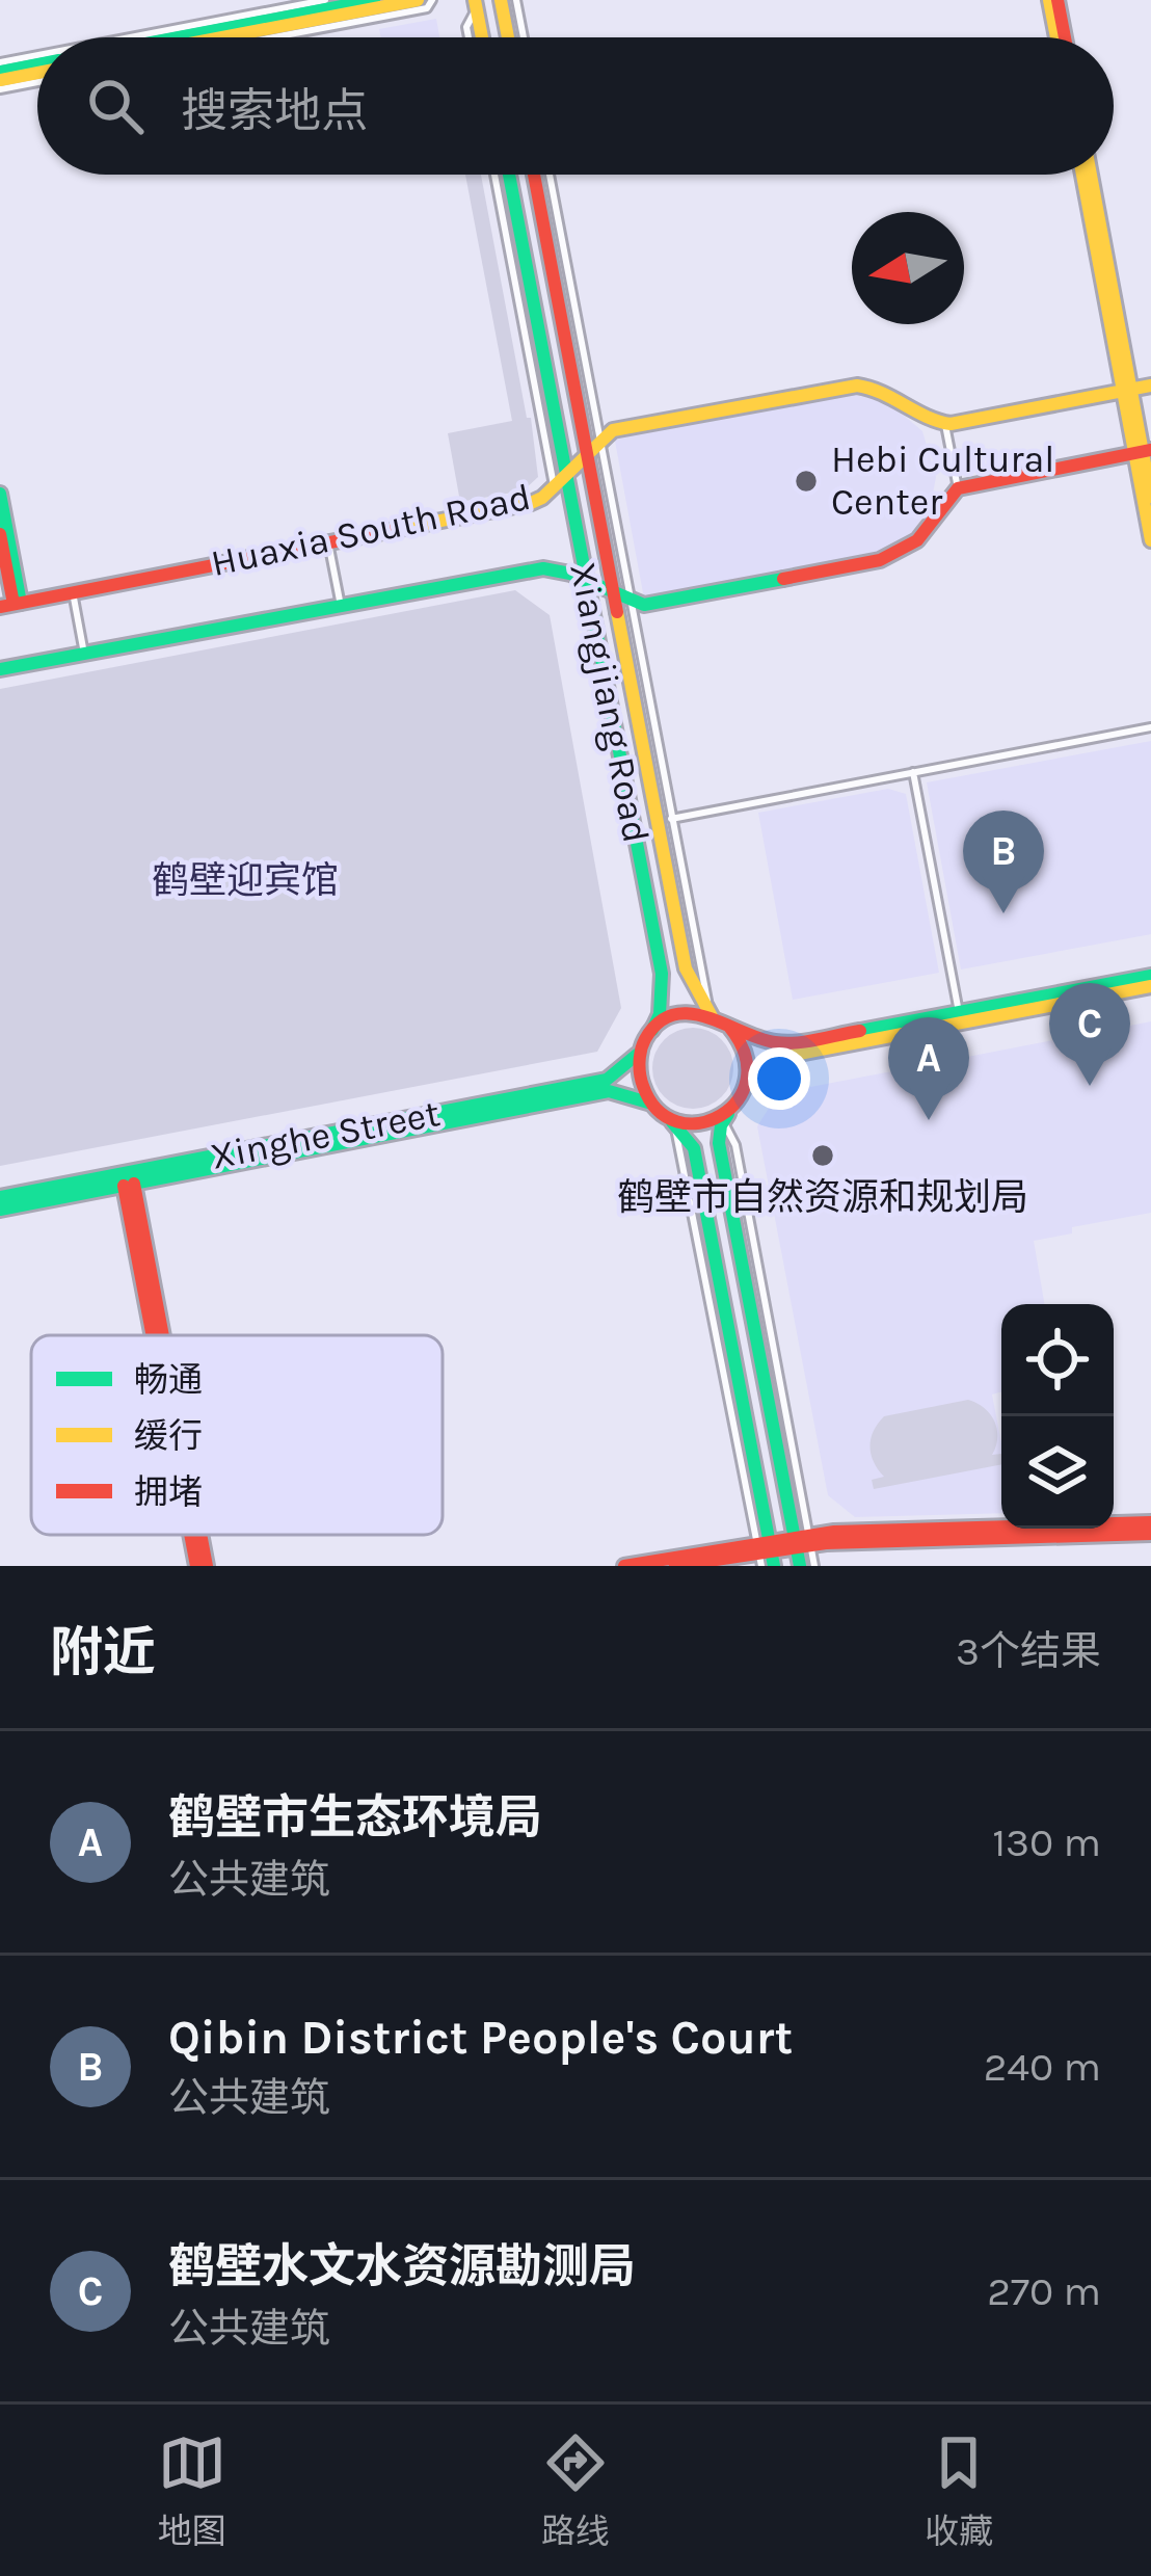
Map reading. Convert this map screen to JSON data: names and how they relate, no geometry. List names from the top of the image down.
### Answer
{
  "streets": {
    "main road": ["Huaxia South Road", "Xiangjiang Road", "Xinghe Street"]
  },
  "crossings": [
    ["Huaxia South Road", "Xiangjiang Road"],
    ["Xiangjiang Road", "Xinghe Street"]
  ],
  "parks": ["鹤壁迎宾馆"],
  "places": ["Hebi Cultural Center", "鹤壁市自然资源和规划局"],
  "legend": ["畅通", "缓行", "拥堵"],
  "north": "left",
  "page": {
    "search": "搜索地点",
    "pins": ["B", "C", "A"],
    "heading": ["附近", "3个结果"],
    "list": [
      {
        "mark": "A",
        "name": "鹤壁市生态环境局",
        "note": "公共建筑",
        "value": "130 m"
      },
      {
        "mark": "B",
        "name": "Qibin District People's Court",
        "note": "公共建筑",
        "value": "240 m"
      },
      {
        "mark": "C",
        "name": "鹤壁水文水资源勘测局",
        "note": "公共建筑",
        "value": "270 m"
      }
    ],
    "nav": ["地图", "路线", "收藏"]
  }
}
